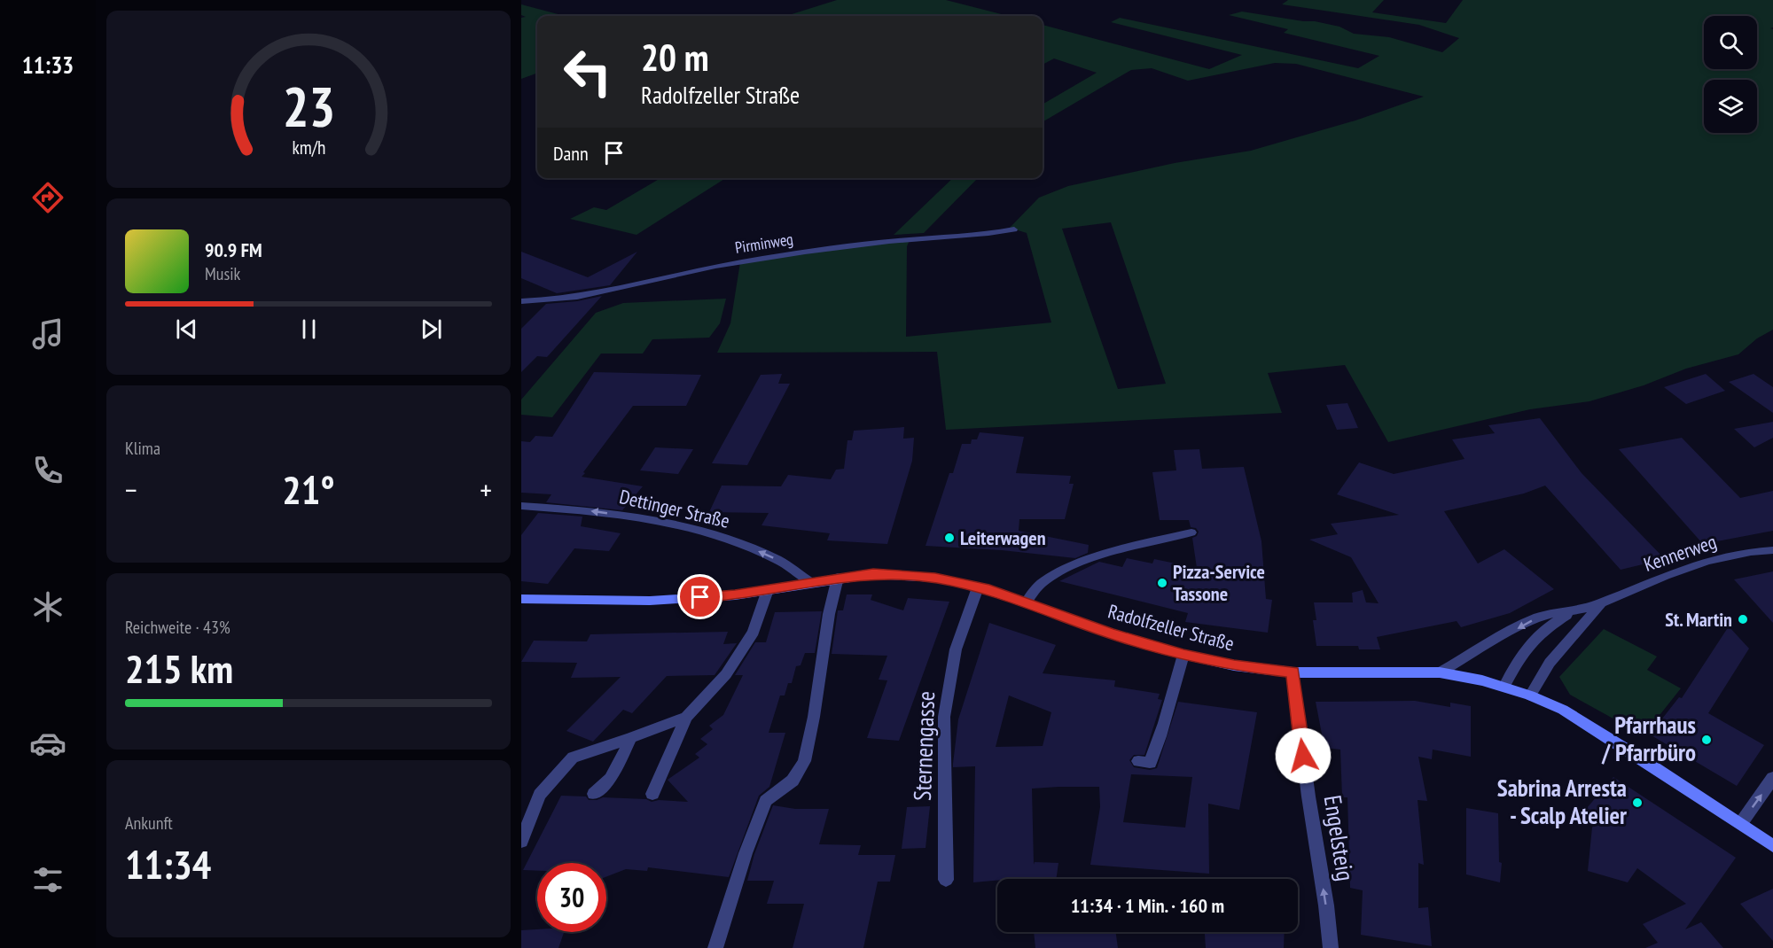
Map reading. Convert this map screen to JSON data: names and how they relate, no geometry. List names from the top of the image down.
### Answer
{
  "streets": {
    "main road": ["Radolfzeller Straße"],
    "street": [
      "Pirminweg",
      "Dettinger Straße",
      "Kennerweg",
      "Sternengasse",
      "Engelsteig"
    ]
  },
  "crossings": [
    ["Dettinger Straße", "Radolfzeller Straße"],
    ["Kennerweg", "Radolfzeller Straße"],
    ["Radolfzeller Straße", "Sternengasse"],
    ["Radolfzeller Straße", "Engelsteig"]
  ],
  "one_way": ["Dettinger Straße", "Engelsteig"],
  "places": [
    "Leiterwagen",
    "Pizza-Service Tassone",
    "St. Martin",
    "Pfarrhaus / Pfarrbüro",
    "Sabrina Arresta - Scalp Atelier"
  ],
  "page": {
    "tabs": "11:33",
    "turn": ["20 m", "Radolfzeller Straße"],
    "then": "Dann",
    "song": ["90.9 FM", "Musik"],
    "tile": [
      "Klima",
      ["Reichweite · 43%", "215 km"],
      ["Ankunft", "11:34"]
    ],
    "heat": ["−", "21°", "+"],
    "limit": "30",
    "trip": "11:34 · 1 Min. · 160 m",
    "gauge": ["23", "km/h"]
  }
}
